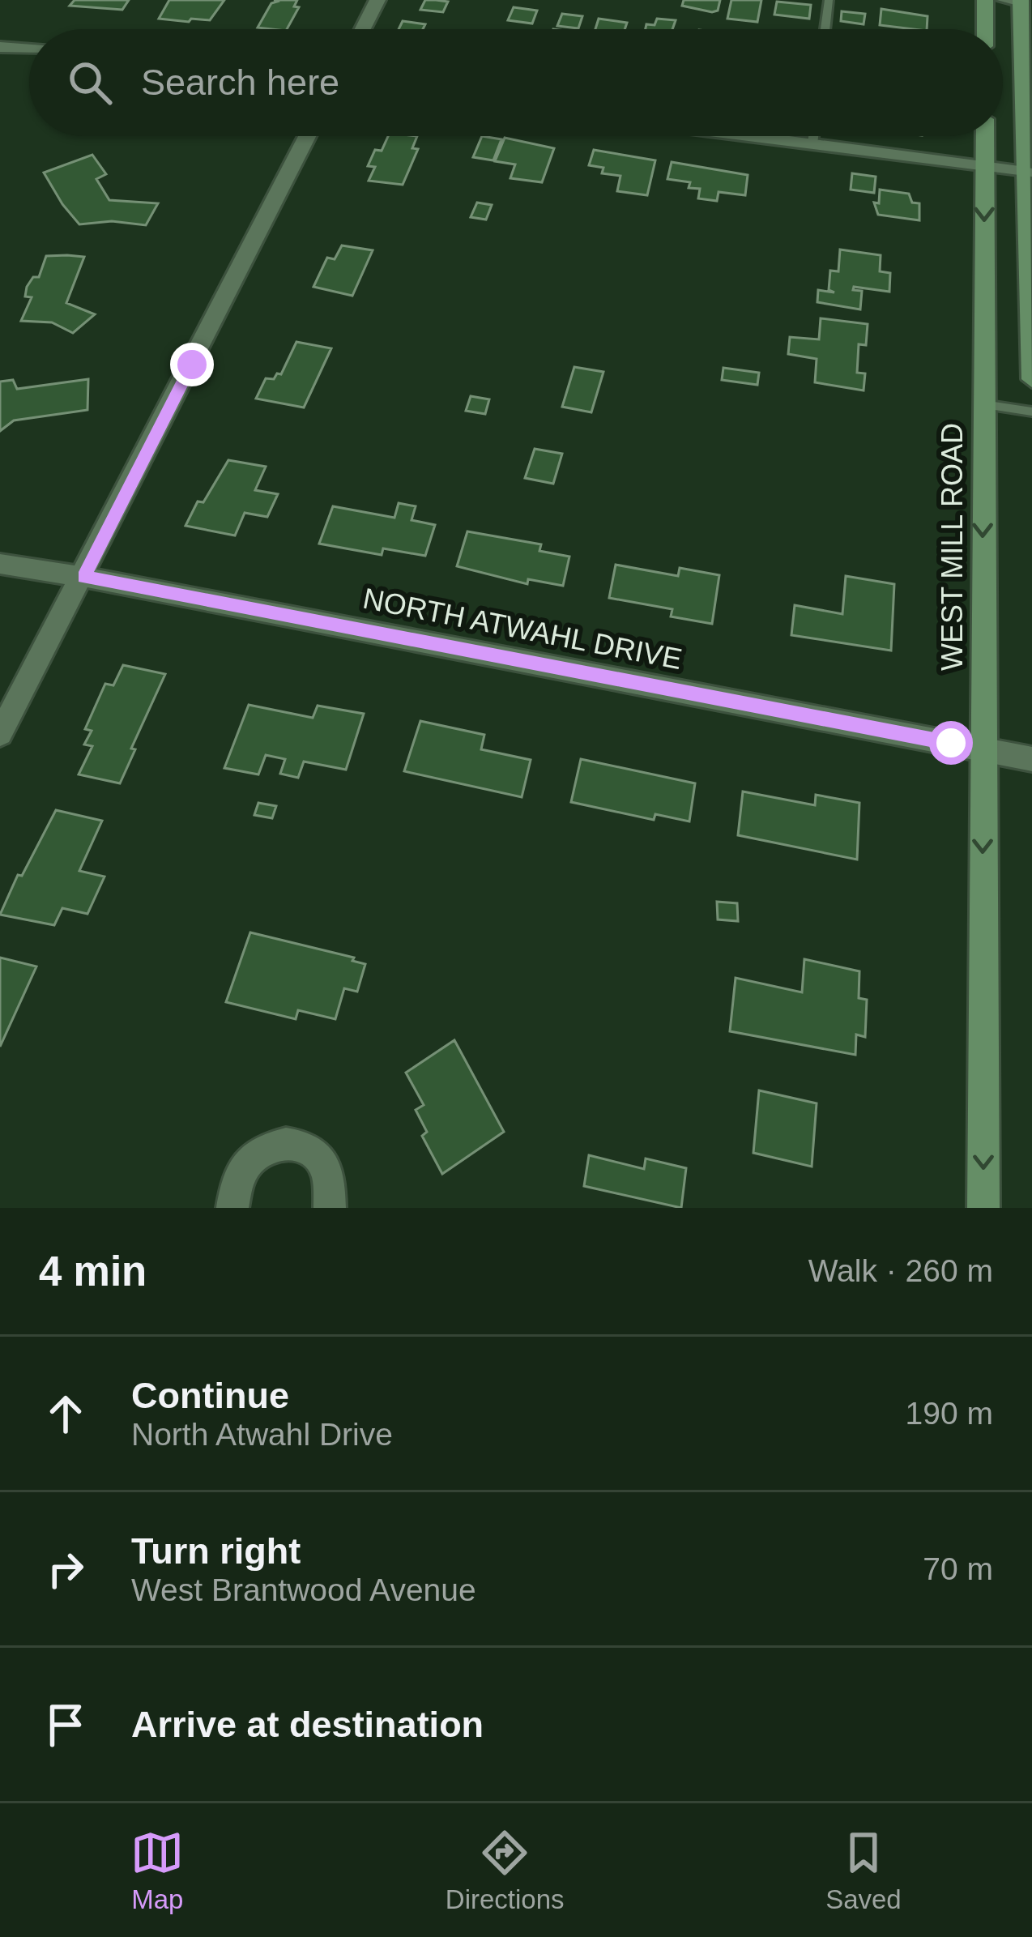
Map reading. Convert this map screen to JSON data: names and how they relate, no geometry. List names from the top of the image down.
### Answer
{
  "streets": {
    "main road": ["WEST MILL ROAD"],
    "street": ["NORTH ATWAHL DRIVE"]
  },
  "crossings": [
    ["WEST MILL ROAD", "NORTH ATWAHL DRIVE"]
  ],
  "one_way": ["WEST MILL ROAD"],
  "page": {
    "search": "Search here",
    "heading": ["4 min", "Walk · 260 m"],
    "list": [
      ["Continue", "North Atwahl Drive", "190 m"],
      ["Turn right", "West Brantwood Avenue", "70 m"],
      "Arrive at destination"
    ],
    "nav": ["Map", "Directions", "Saved"]
  }
}
